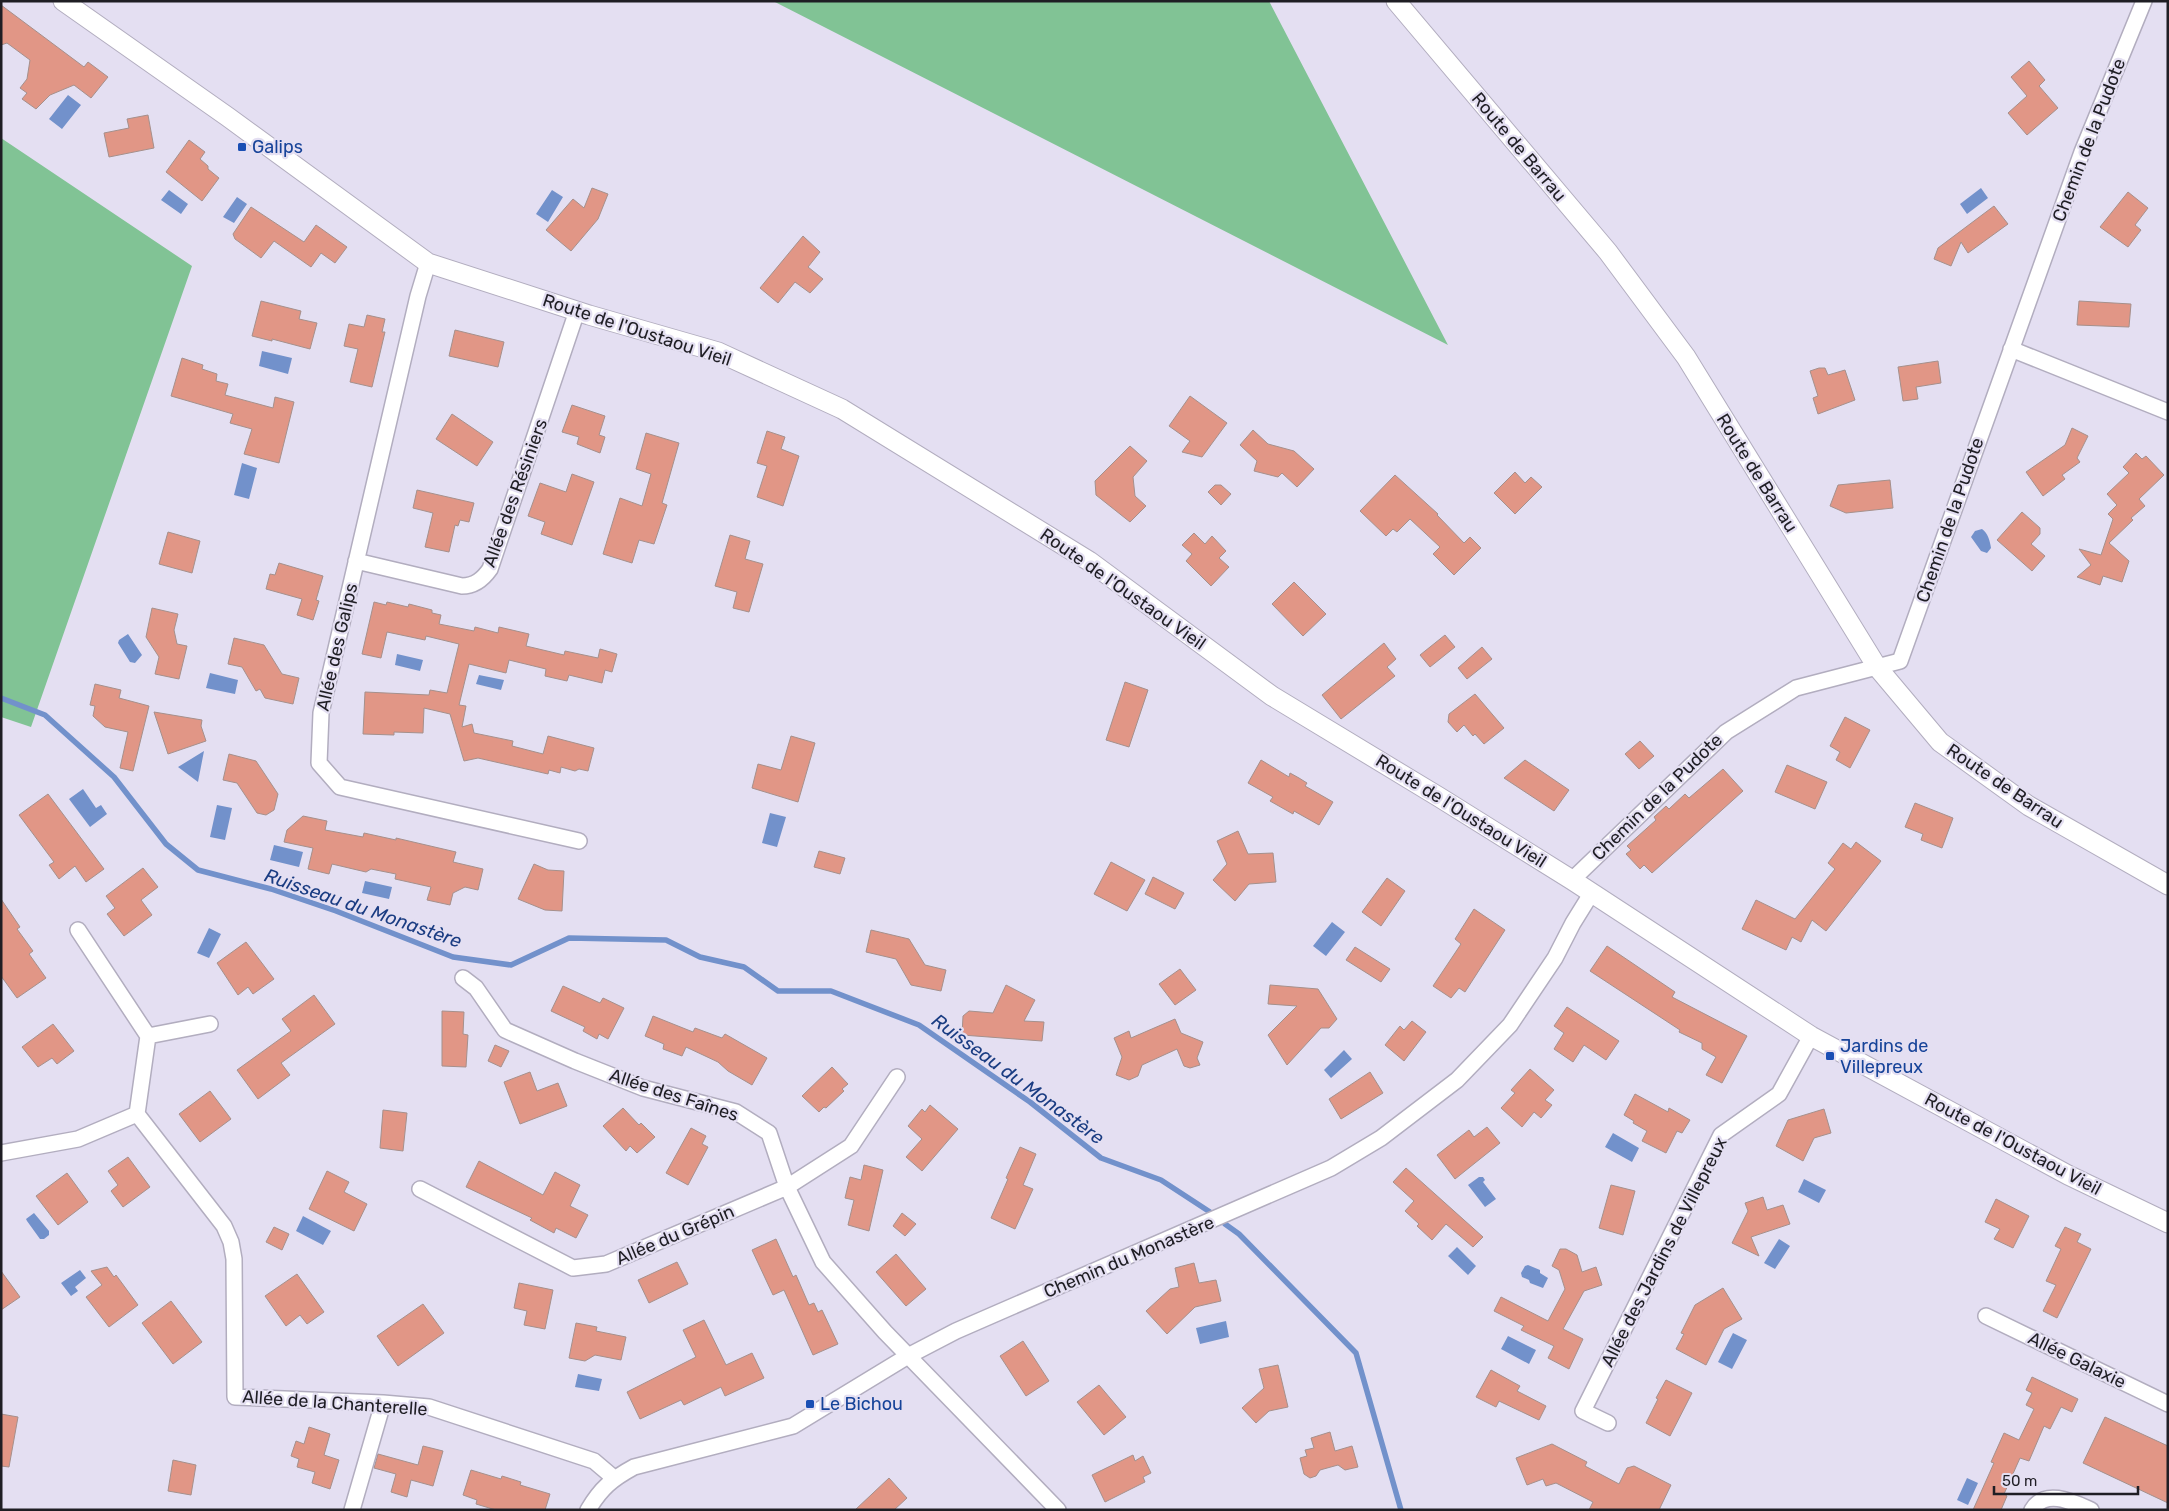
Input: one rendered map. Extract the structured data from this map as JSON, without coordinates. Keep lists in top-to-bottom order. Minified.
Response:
{"streets":{"street":["Chemin de la Pudote","Route de Barrau","Route de l'Oustaou Vieil","Allée des Résiniers","Allée des Galips","Allée des Faînes","Allée du Grépin","Allée des Jardins de Villepreux","Chemin du Monastère","Allée Galaxie","Allée de la Chanterelle"]},"crossings":[["Chemin de la Pudote","Route de Barrau"],["Chemin de la Pudote","Route de l'Oustaou Vieil"],["Route de l'Oustaou Vieil","Allée des Résiniers"],["Route de l'Oustaou Vieil","Allée des Galips"],["Route de l'Oustaou Vieil","Allée des Jardins de Villepreux"],["Route de l'Oustaou Vieil","Chemin du Monastère"],["Allée des Résiniers","Allée des Galips"],["Allée des Faînes","Allée du Grépin"],["Allée des Faînes","Chemin du Monastère"],["Chemin du Monastère","Allée de la Chanterelle"]],"water":["Ruisseau du Monastère"],"places":{"transit":["Galips","Jardins de Villepreux","Le Bichou"]},"scale_bar":"50 m"}
